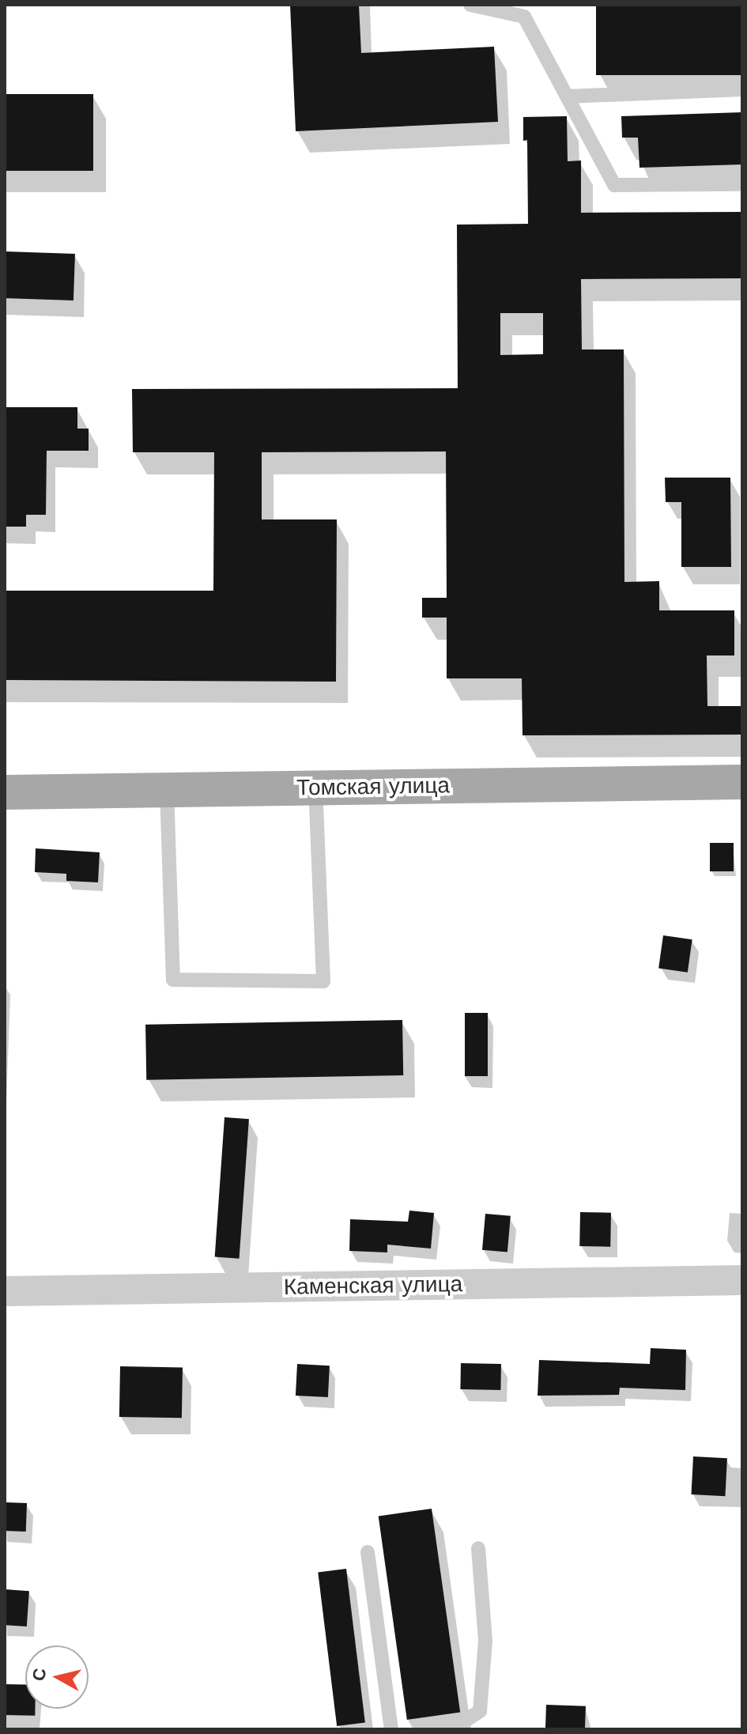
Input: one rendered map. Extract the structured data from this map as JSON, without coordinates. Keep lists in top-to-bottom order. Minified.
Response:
{"streets":{"main road":["Томская улица"],"street":["Каменская улица"]},"north":"left"}
